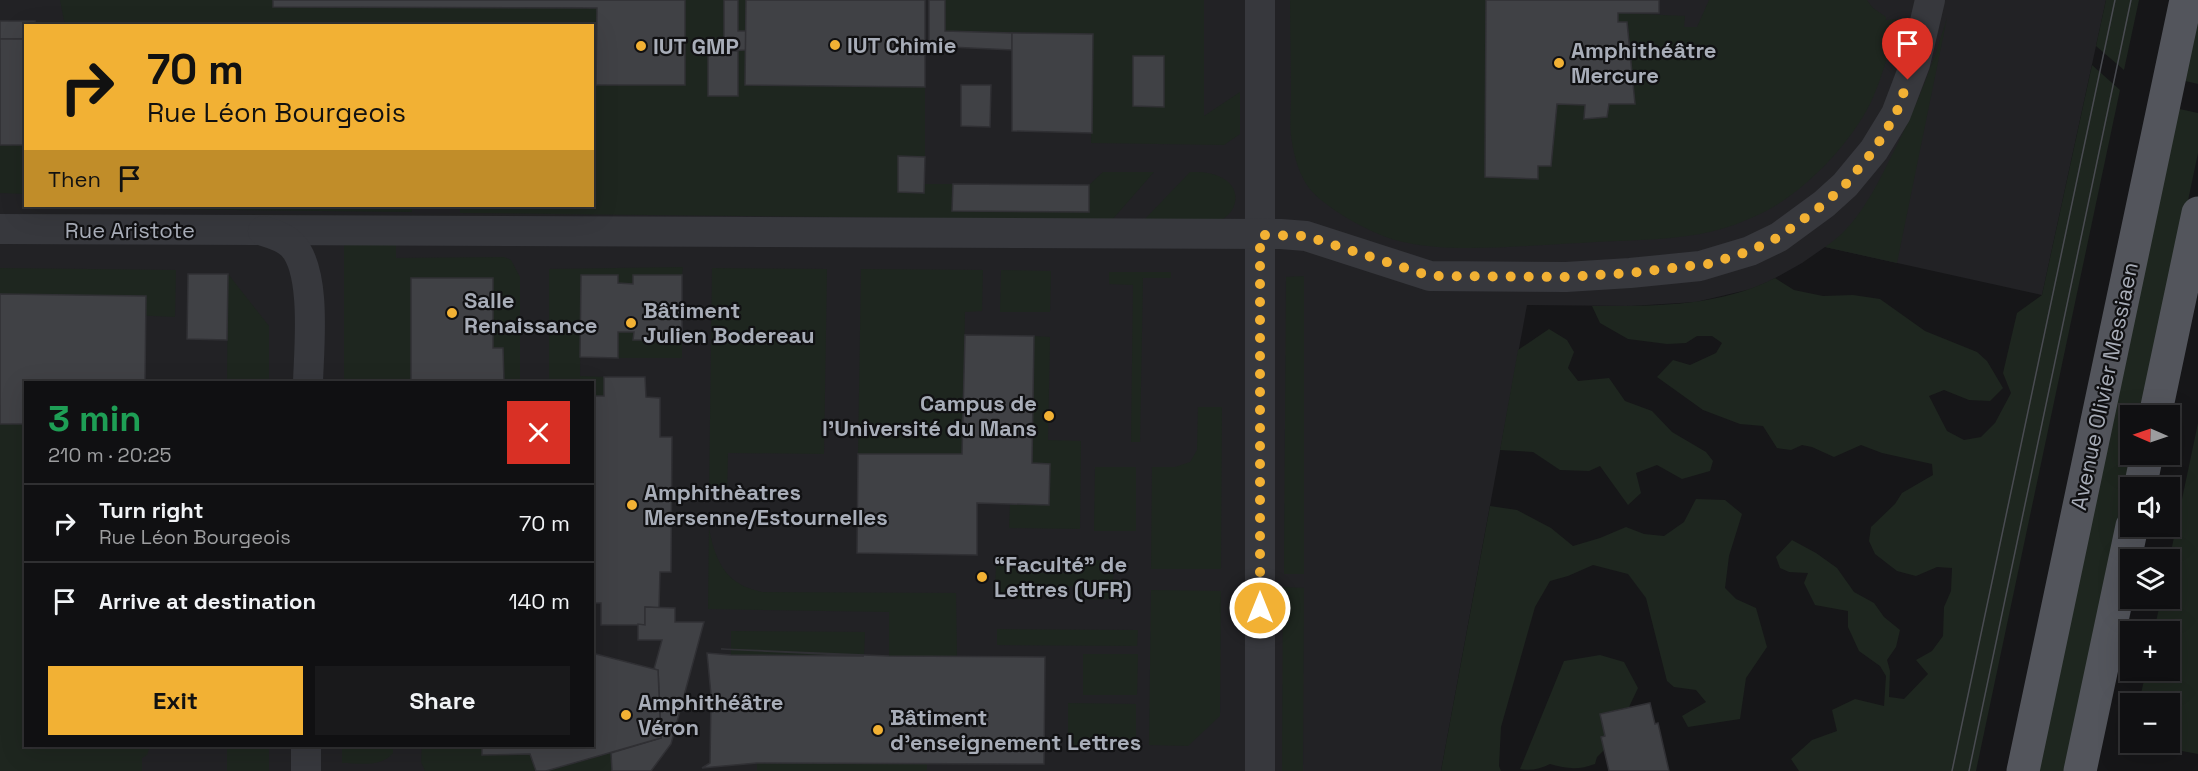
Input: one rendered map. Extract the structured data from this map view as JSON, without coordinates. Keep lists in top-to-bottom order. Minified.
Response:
{"streets":{"main road":["Avenue Olivier Messiaen"],"street":["Rue Aristote"]},"places":["IUT Chimie","IUT GMP","Amphithéâtre Mercure","Salle Renaissance","Bâtiment Julien Bodereau","Campus de l'Université du Mans","Amphithèatres Mersenne/Estournelles","“Faculté” de Lettres (UFR)","Amphithéâtre Véron","Bâtiment d'enseignement Lettres"],"north":"left","page":{"turn":["70 m","Rue Léon Bourgeois"],"then":"Then","heading":["3 min","210 m · 20:25"],"map_buttons":["+","−"],"list":[{"name":"Turn right","note":"Rue Léon Bourgeois","value":"70 m"},{"name":"Arrive at destination","value":"140 m"}],"buttons":["Exit","Share"]}}
